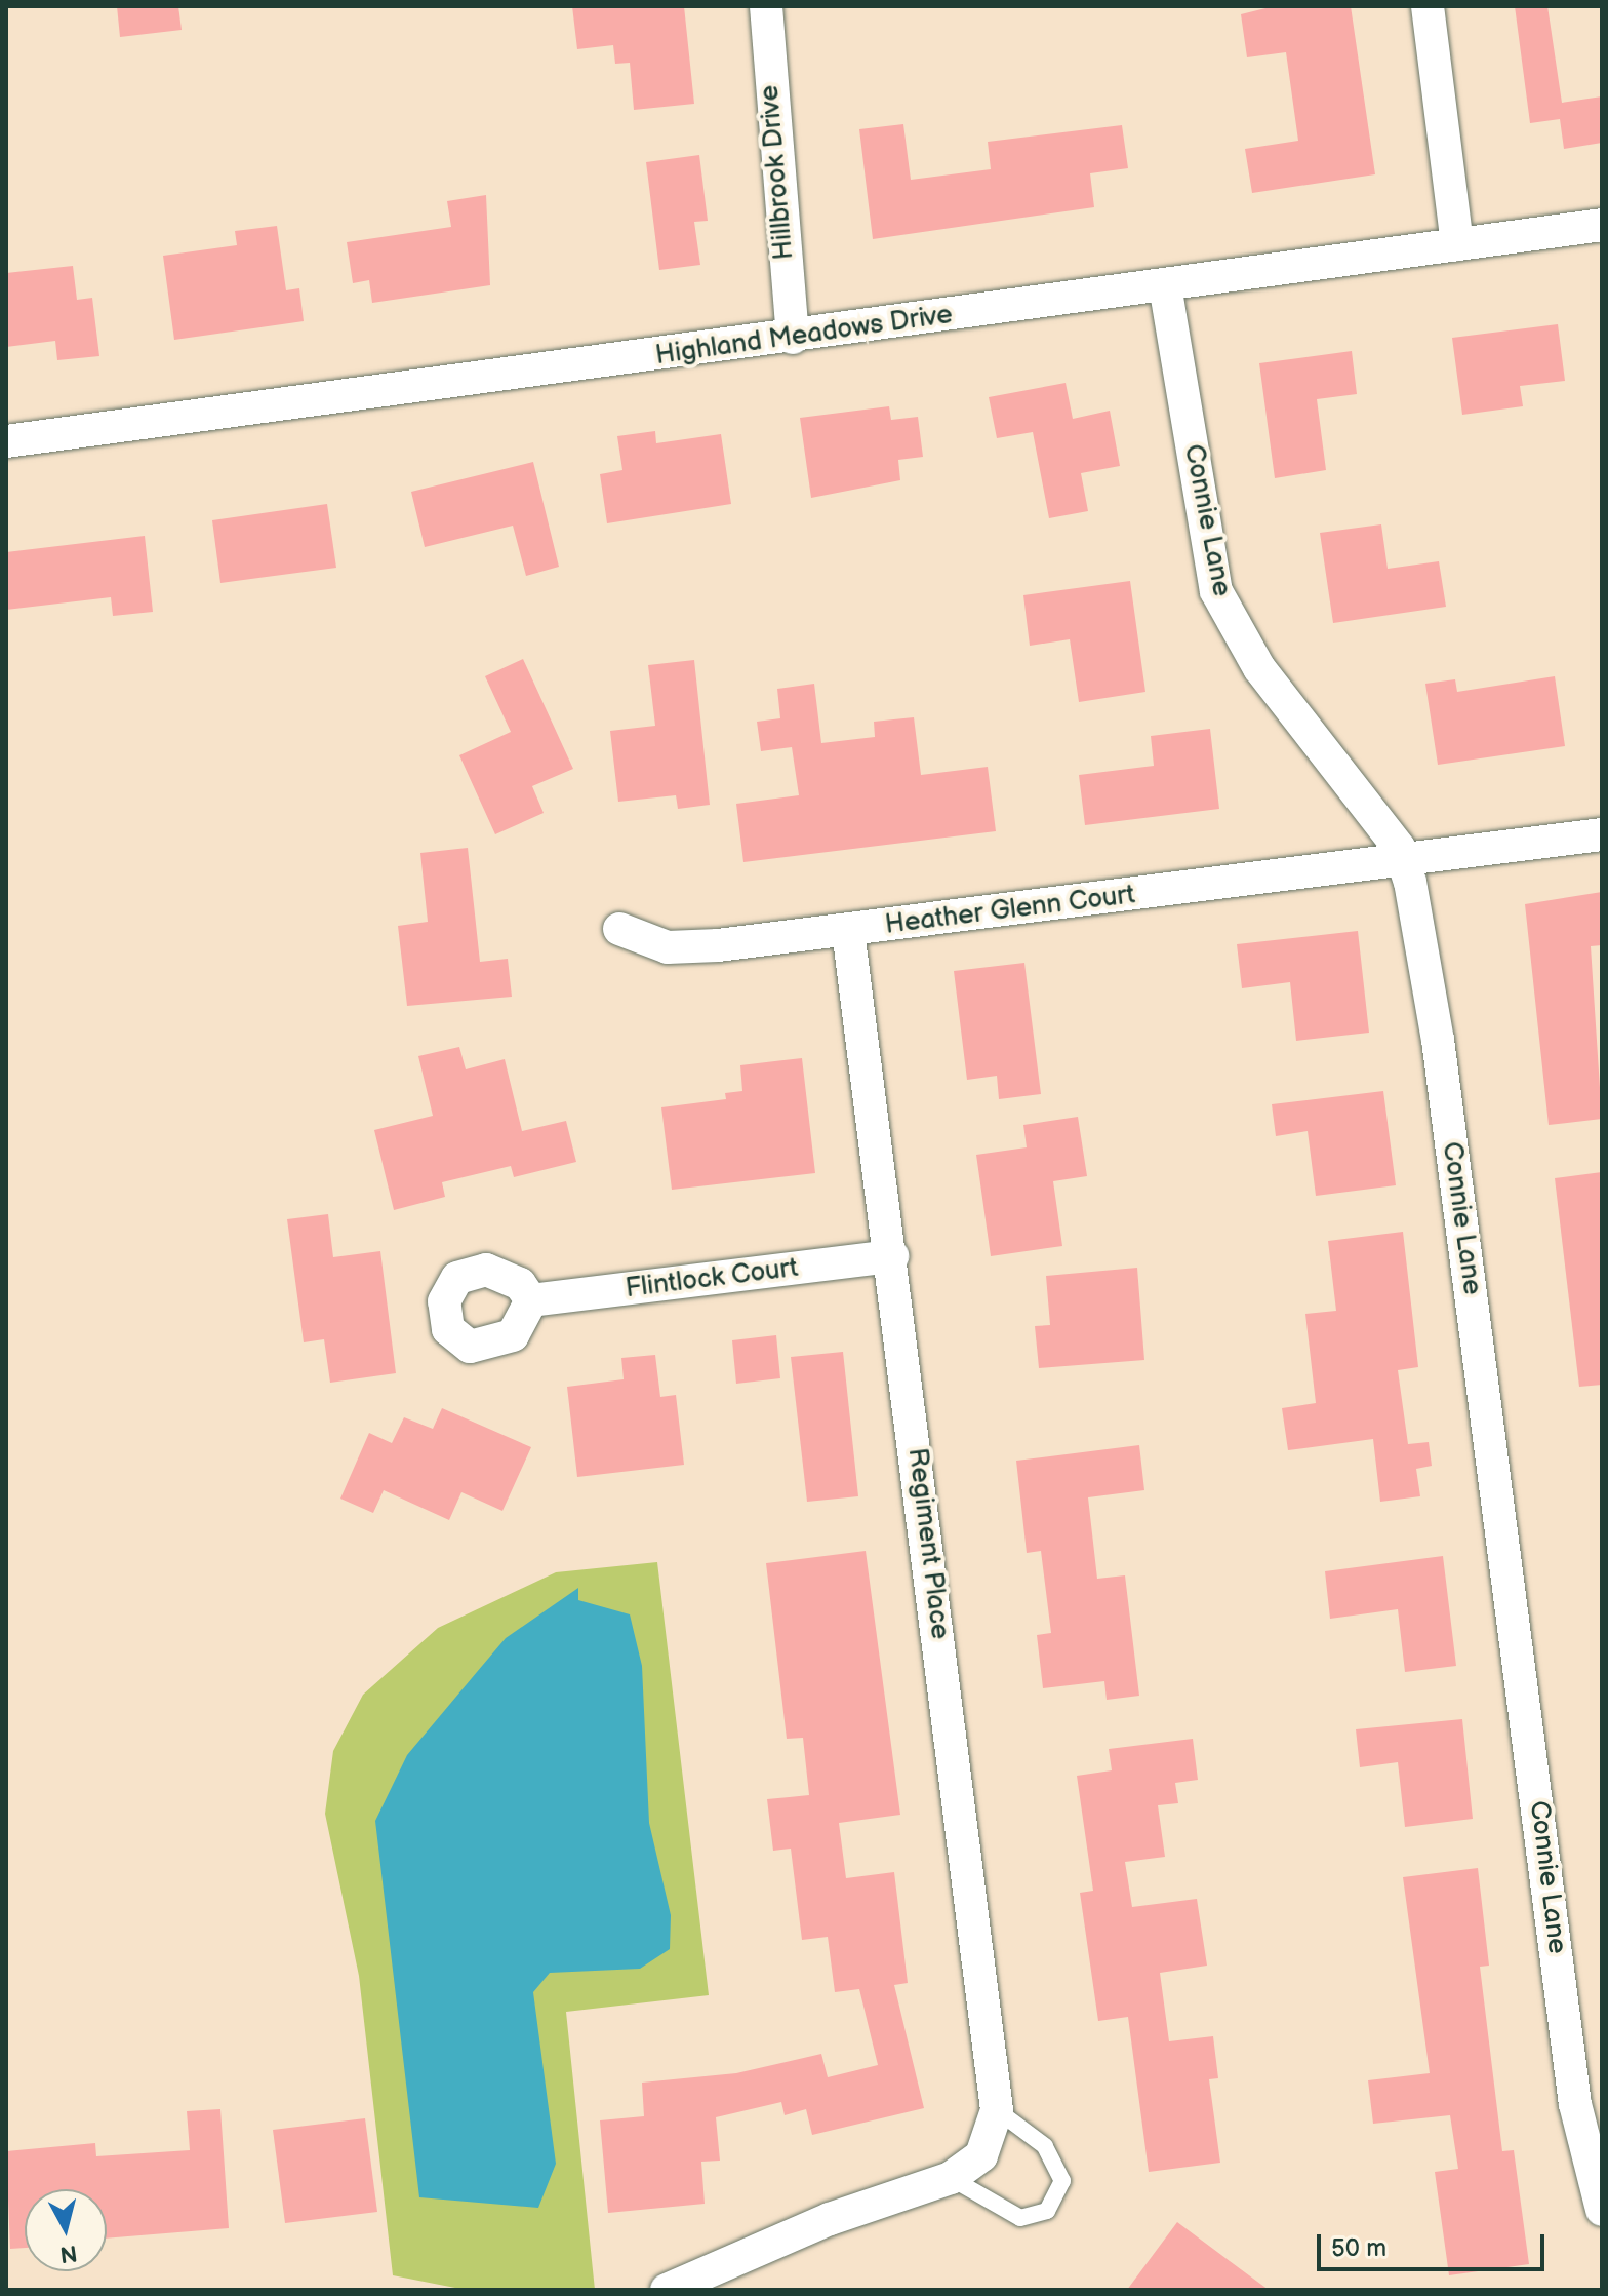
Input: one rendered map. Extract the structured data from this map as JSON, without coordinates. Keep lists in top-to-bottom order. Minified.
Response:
{"streets":{"street":["Hillbrook Drive","Highland Meadows Drive","Connie Lane","Heather Glenn Court","Flintlock Court","Regiment Place"]},"crossings":[["Hillbrook Drive","Highland Meadows Drive"],["Highland Meadows Drive","Connie Lane"],["Connie Lane","Heather Glenn Court"],["Heather Glenn Court","Regiment Place"],["Flintlock Court","Regiment Place"]],"scale_bar":"50 m","north":"bottom"}
